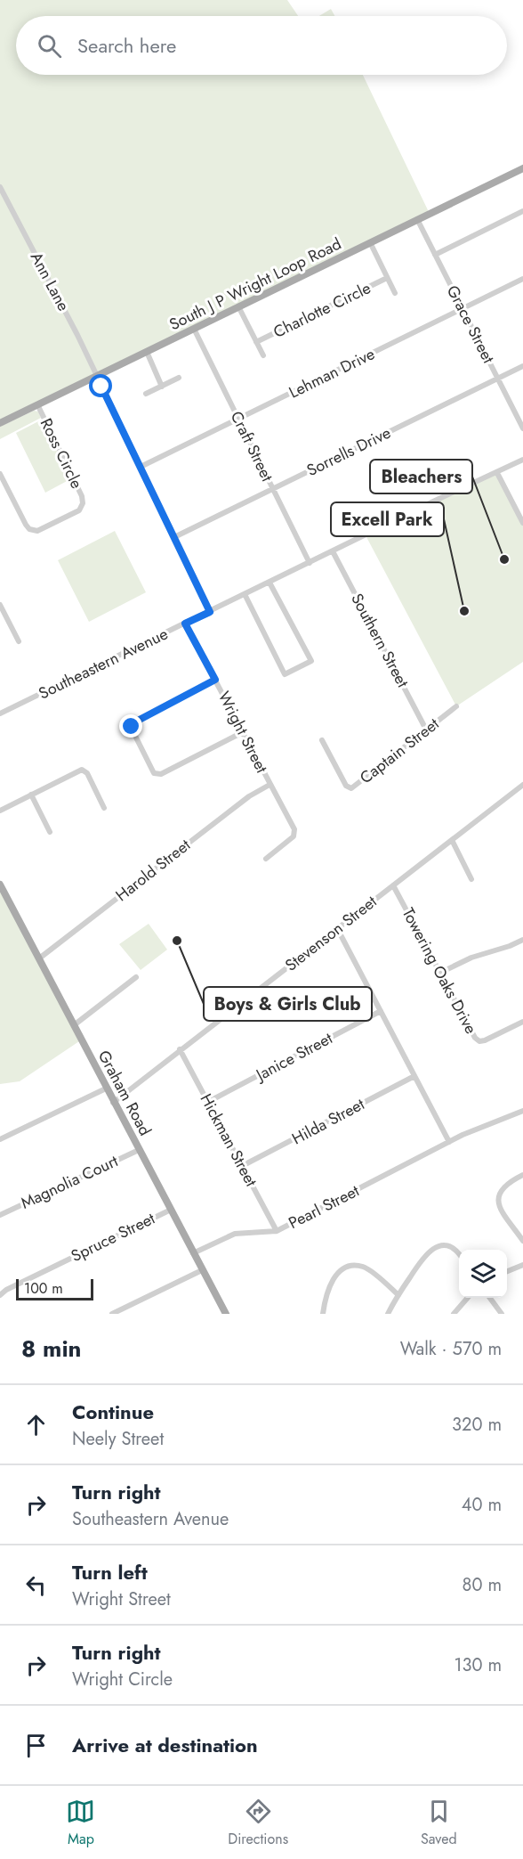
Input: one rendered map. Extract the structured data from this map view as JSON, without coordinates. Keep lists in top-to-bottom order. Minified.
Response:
{"streets":{"main road":["South J P Wright Loop Road","Graham Road"],"street":["Ann Lane","Charlotte Circle","Grace Street","Lehman Drive","Craft Street","Sorrells Drive","Ross Circle","Southern Street","Southeastern Avenue","Wright Street","Captain Street","Harold Street","Stevenson Street","Towering Oaks Drive","Janice Street","Hilda Street","Hickman Street","Magnolia Court","Pearl Street","Spruce Street"]},"crossings":[["Ann Lane","South J P Wright Loop Road"],["Ann Lane","Lehman Drive"],["Ann Lane","Sorrells Drive"],["Ann Lane","Southeastern Avenue"],["South J P Wright Loop Road","Charlotte Circle"],["South J P Wright Loop Road","Grace Street"],["South J P Wright Loop Road","Craft Street"],["South J P Wright Loop Road","Ross Circle"],["Grace Street","Lehman Drive"],["Grace Street","Sorrells Drive"],["Lehman Drive","Craft Street"],["Craft Street","Sorrells Drive"],["Craft Street","Southeastern Avenue"],["Southern Street","Southeastern Avenue"],["Southern Street","Captain Street"],["Southeastern Avenue","Wright Street"],["Wright Street","Harold Street"],["Harold Street","Graham Road"],["Stevenson Street","Towering Oaks Drive"],["Stevenson Street","Graham Road"],["Stevenson Street","Hickman Street"],["Janice Street","Hickman Street"],["Graham Road","Magnolia Court"],["Graham Road","Pearl Street"],["Graham Road","Spruce Street"],["Hilda Street","Hickman Street"],["Hickman Street","Pearl Street"]],"places":["Bleachers","Excell Park","Boys & Girls Club"],"scale_bar":"100 m","page":{"search":"Search here","scale":"100 m","heading":["8 min","Walk · 570 m"],"list":[["Continue","Neely Street","320 m"],["Turn right","Southeastern Avenue","40 m"],["Turn left","Wright Street","80 m"],["Turn right","Wright Circle","130 m"],"Arrive at destination"],"nav":["Map","Directions","Saved"]}}
